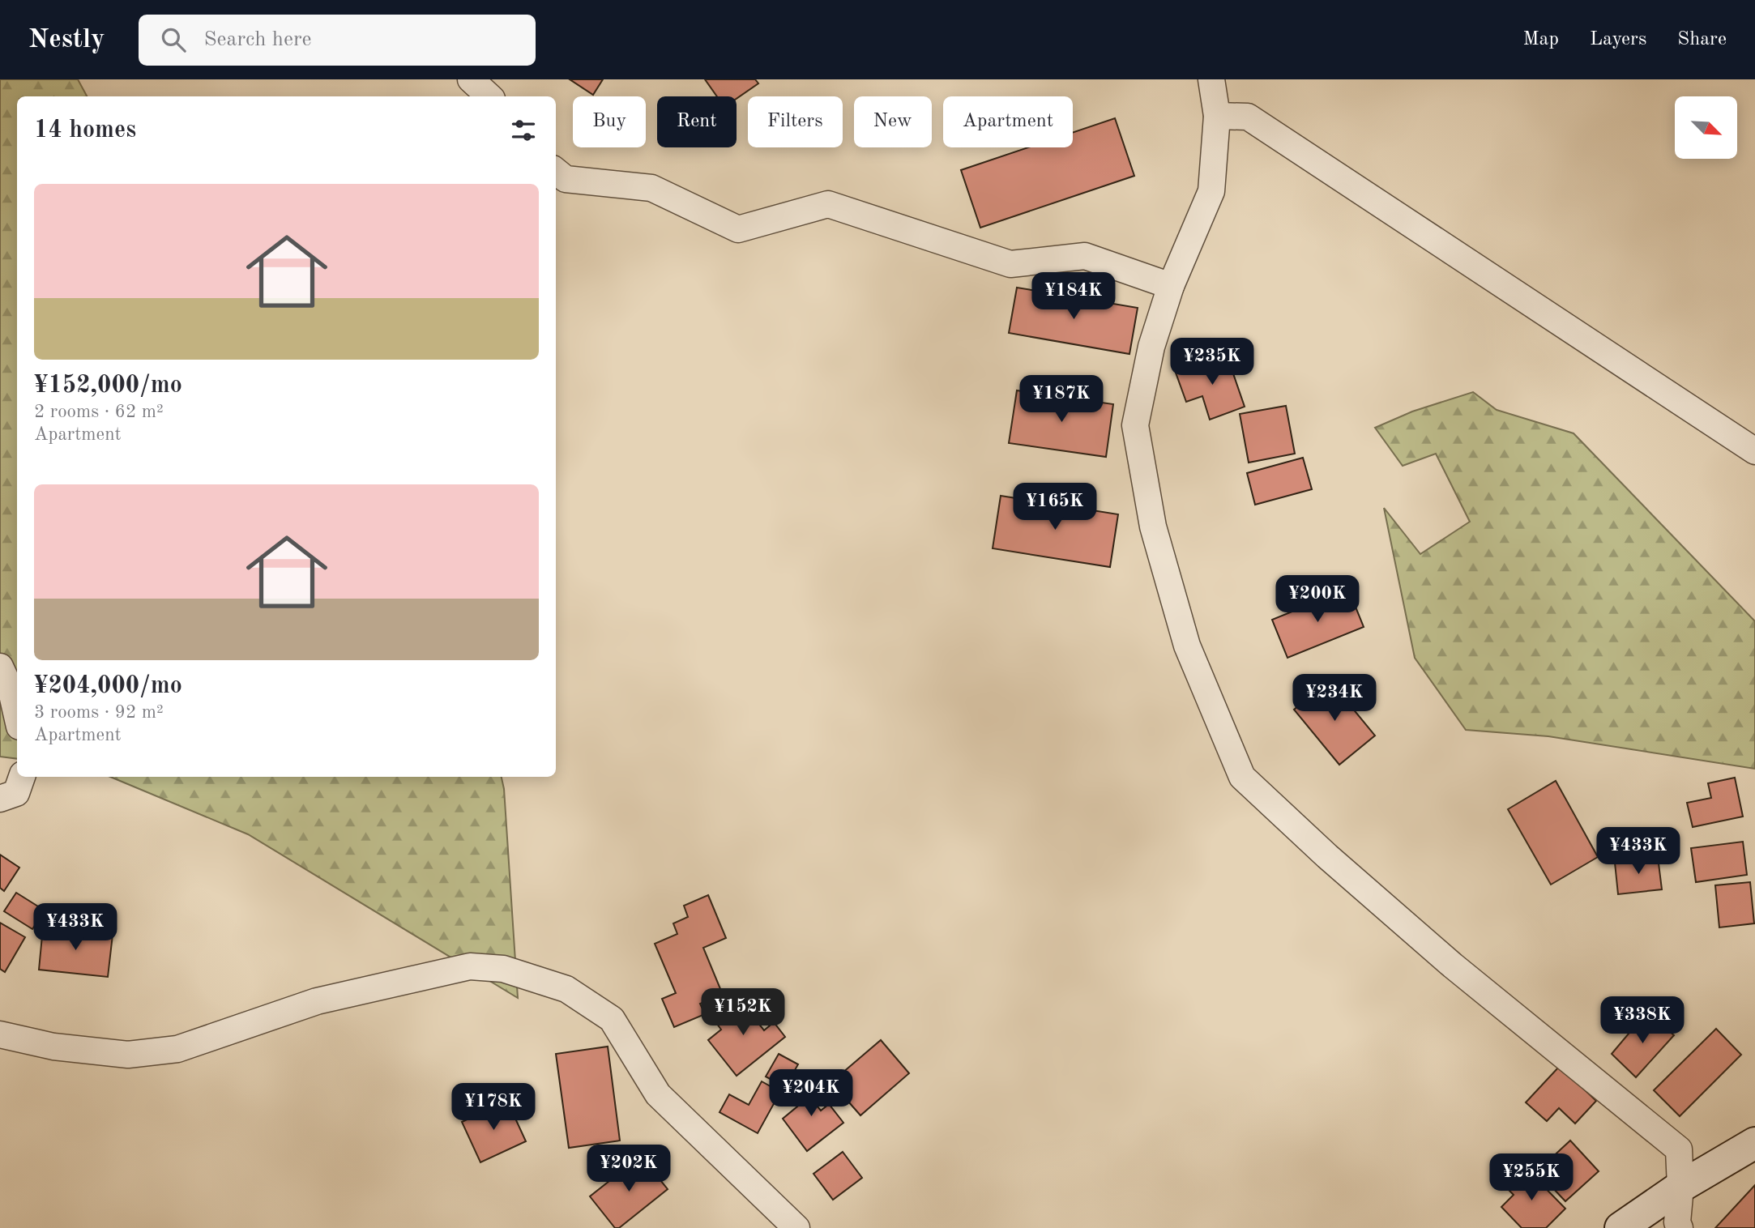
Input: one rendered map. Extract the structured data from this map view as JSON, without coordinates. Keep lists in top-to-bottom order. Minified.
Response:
{"north":"bottom right","page":{"header":"Nestly","search":"Search here","nav":["Map","Layers","Share"],"chip":["Buy","Rent","Filters","New","Apartment"],"heading":"14 homes","list":[{"name":"¥152,000/mo","note":"2 rooms · 62 m² · Apartment"},{"name":"¥204,000/mo","note":"3 rooms · 92 m² · Apartment"}],"price":["¥184K","¥235K","¥187K","¥165K","¥200K","¥234K","¥433K","¥433K","¥152K","¥338K","¥204K","¥178K","¥202K","¥255K"]}}
